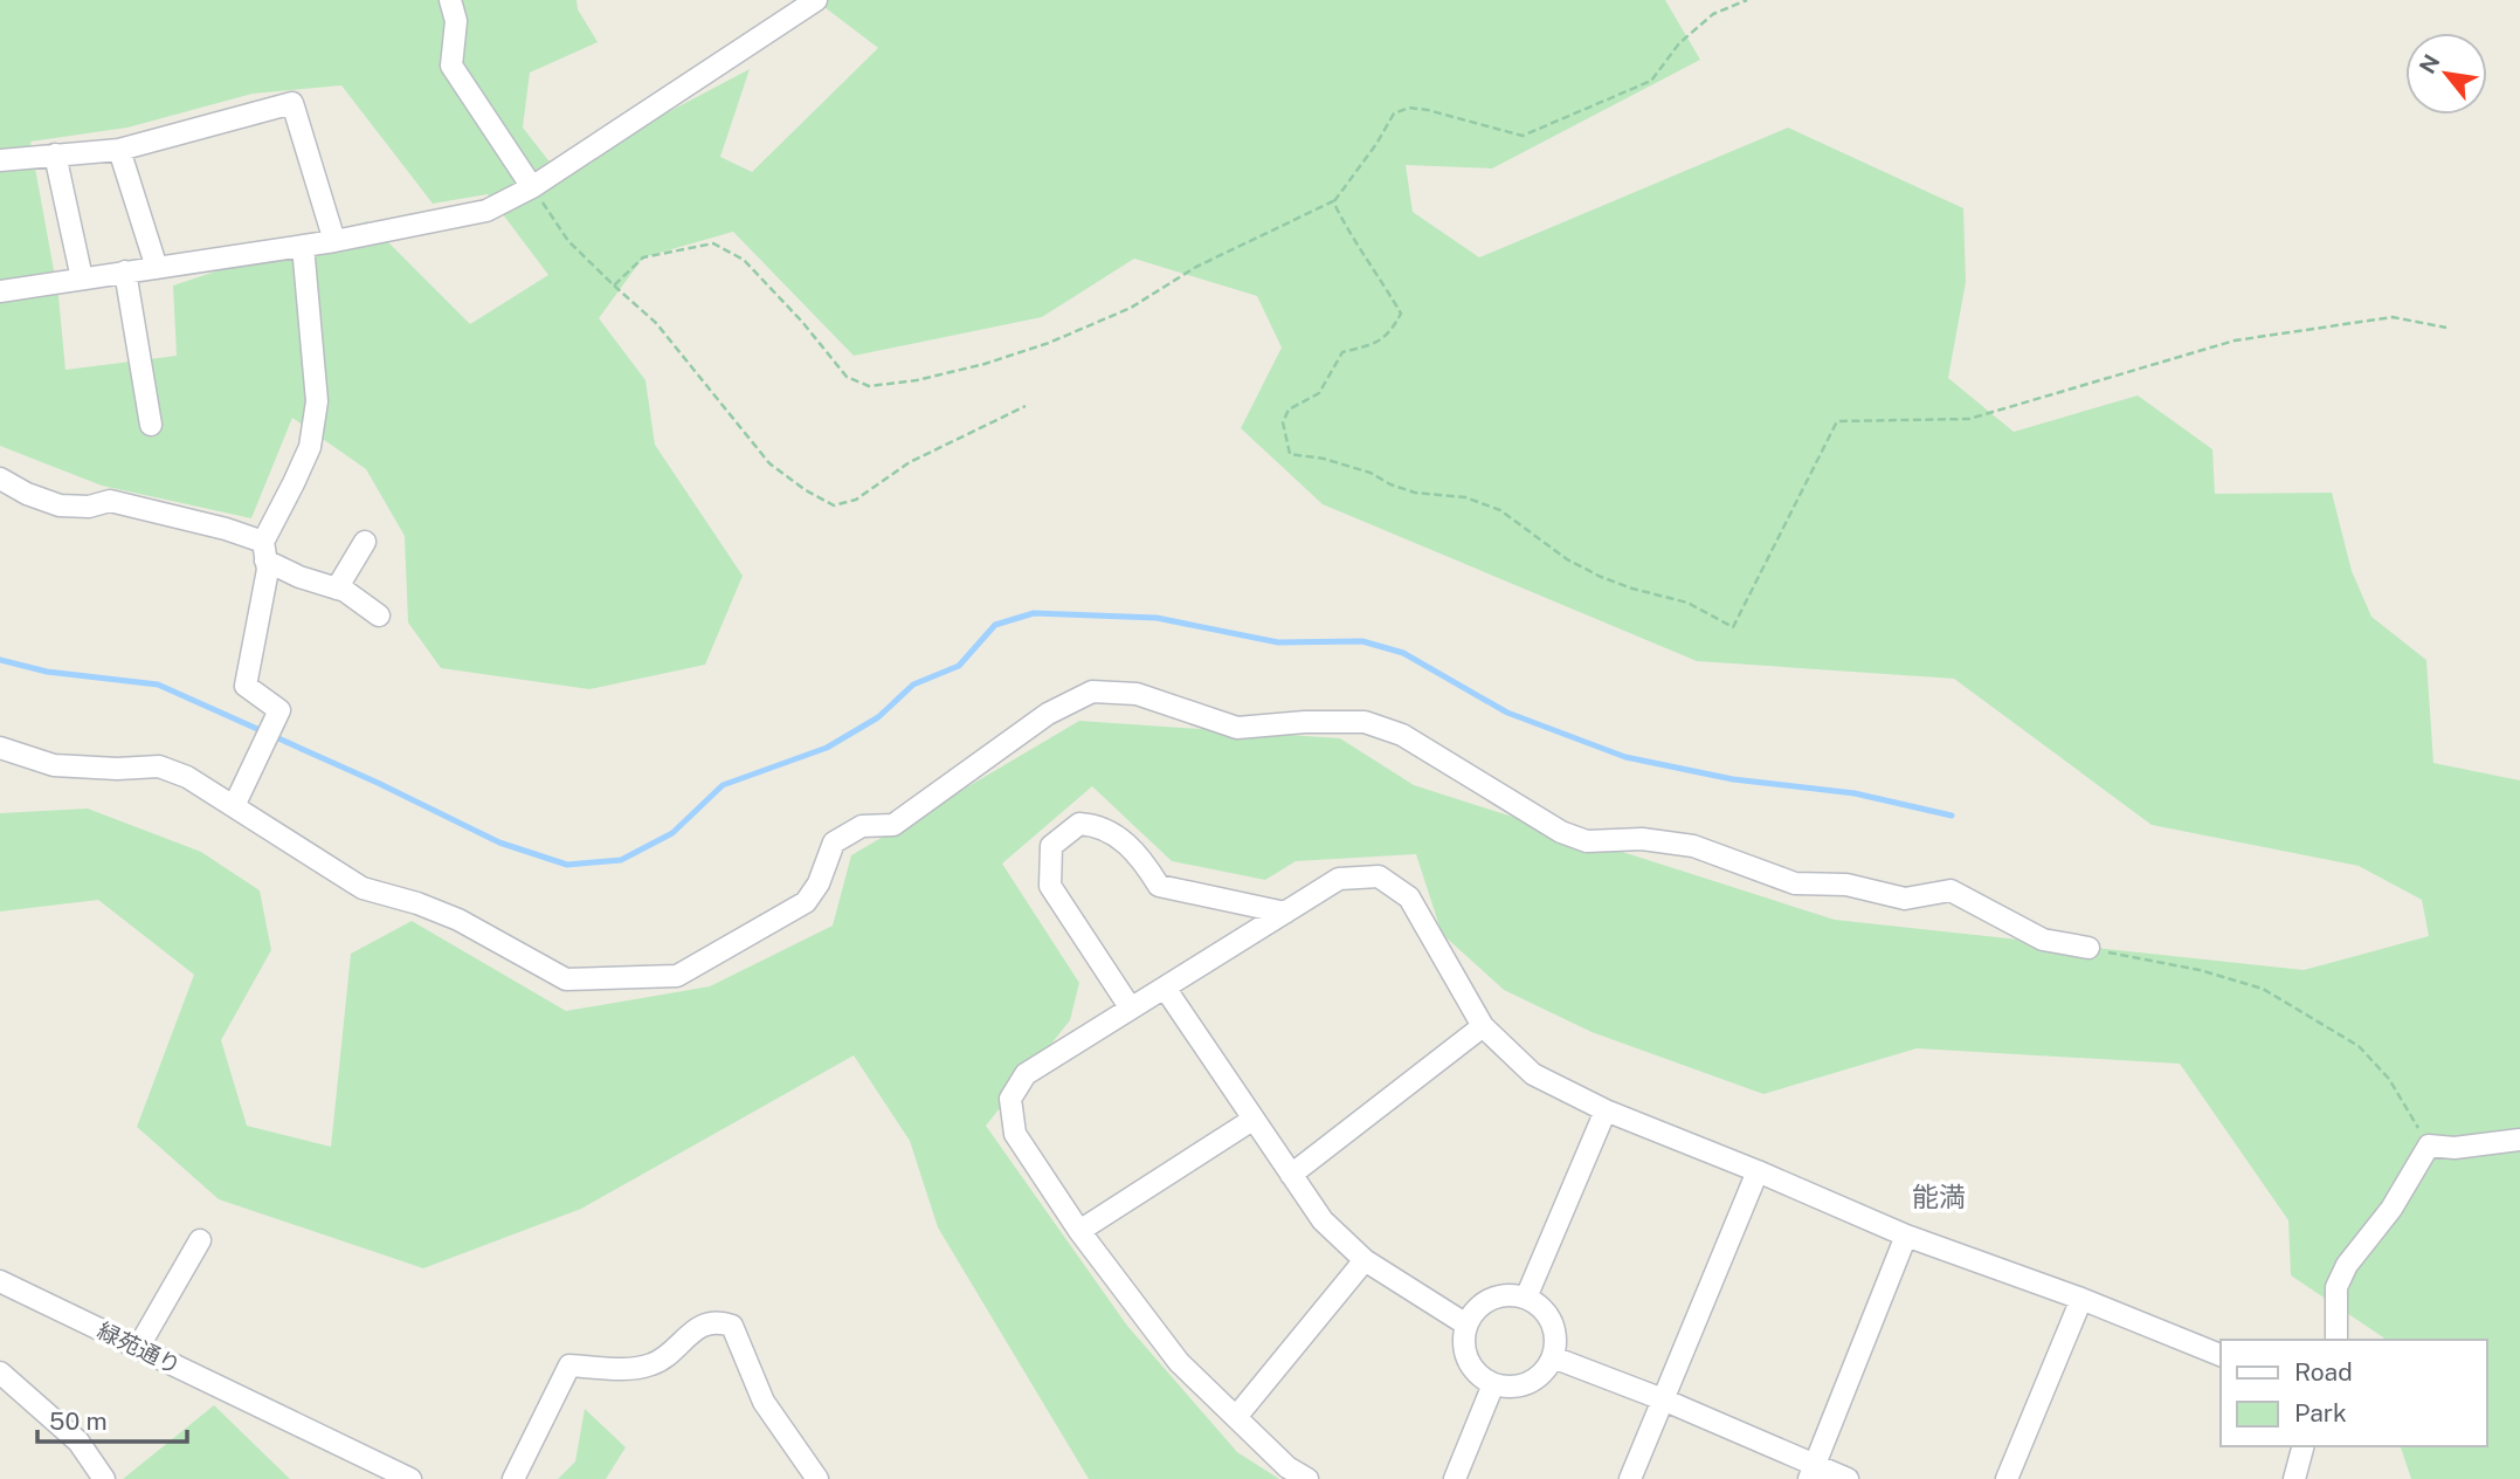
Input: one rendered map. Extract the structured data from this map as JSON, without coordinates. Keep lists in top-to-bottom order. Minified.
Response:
{"streets":{"street":["緑苑通り"]},"districts":["能満"],"legend":["Road","Park"],"scale_bar":"50 m","north":"top left"}
